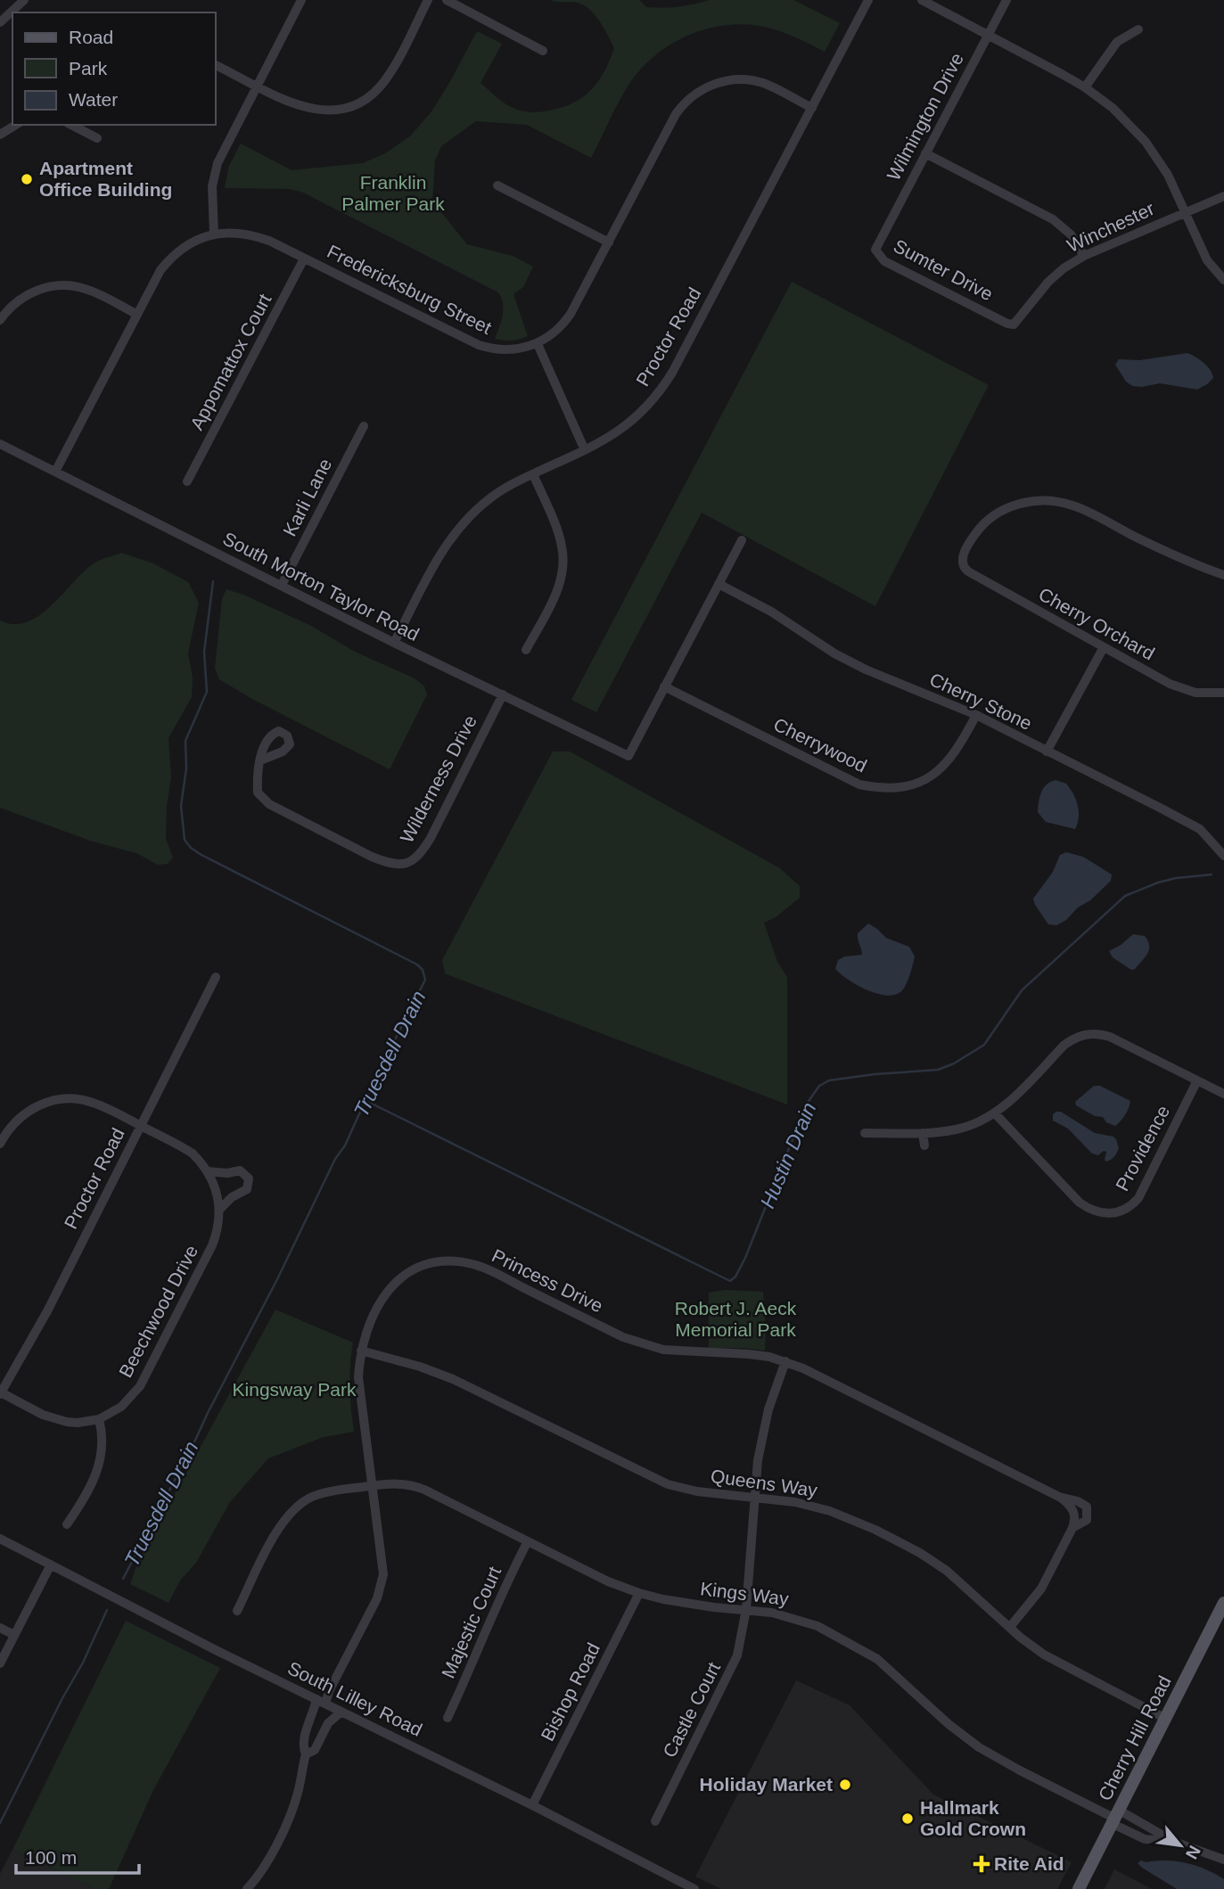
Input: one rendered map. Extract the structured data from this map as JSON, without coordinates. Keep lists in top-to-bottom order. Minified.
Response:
{"streets":{"main road":["Cherry Hill Road"],"street":["Wilmington Drive","Winchester","Sumter Drive","Fredericksburg Street","Proctor Road","Appomattox Court","Karli Lane","South Morton Taylor Road","Cherry Orchard","Cherry Stone","Cherrywood","Wilderness Drive","Providence","Princess Drive","Beechwood Drive","Queens Way","Kings Way","Majestic Court","Bishop Road","South Lilley Road","Castle Court"]},"crossings":[["Wilmington Drive","Sumter Drive"],["Winchester","Sumter Drive"],["Fredericksburg Street","Proctor Road"],["Fredericksburg Street","Appomattox Court"],["Fredericksburg Street","South Morton Taylor Road"],["Proctor Road","South Morton Taylor Road"],["Proctor Road","Beechwood Drive"],["Karli Lane","South Morton Taylor Road"],["South Morton Taylor Road","Cherrywood"],["South Morton Taylor Road","Wilderness Drive"],["Cherry Stone","Cherrywood"],["Princess Drive","Queens Way"],["Princess Drive","Kings Way"],["Princess Drive","South Lilley Road"],["Princess Drive","Castle Court"],["Queens Way","Castle Court"],["Queens Way","Cherry Hill Road"],["Kings Way","Majestic Court"],["Kings Way","Bishop Road"],["Kings Way","Castle Court"],["Kings Way","Cherry Hill Road"],["Bishop Road","South Lilley Road"]],"water":["Truesdell Drain","Hustin Drain"],"parks":["Franklin Palmer Park","Robert J. Aeck Memorial Park","Kingsway Park"],"places":{"other":["Apartment Office Building","Holiday Market","Hallmark Gold Crown"],"health":["Rite Aid"]},"legend":["Road","Park","Water"],"scale_bar":"100 m","north":"bottom right"}
